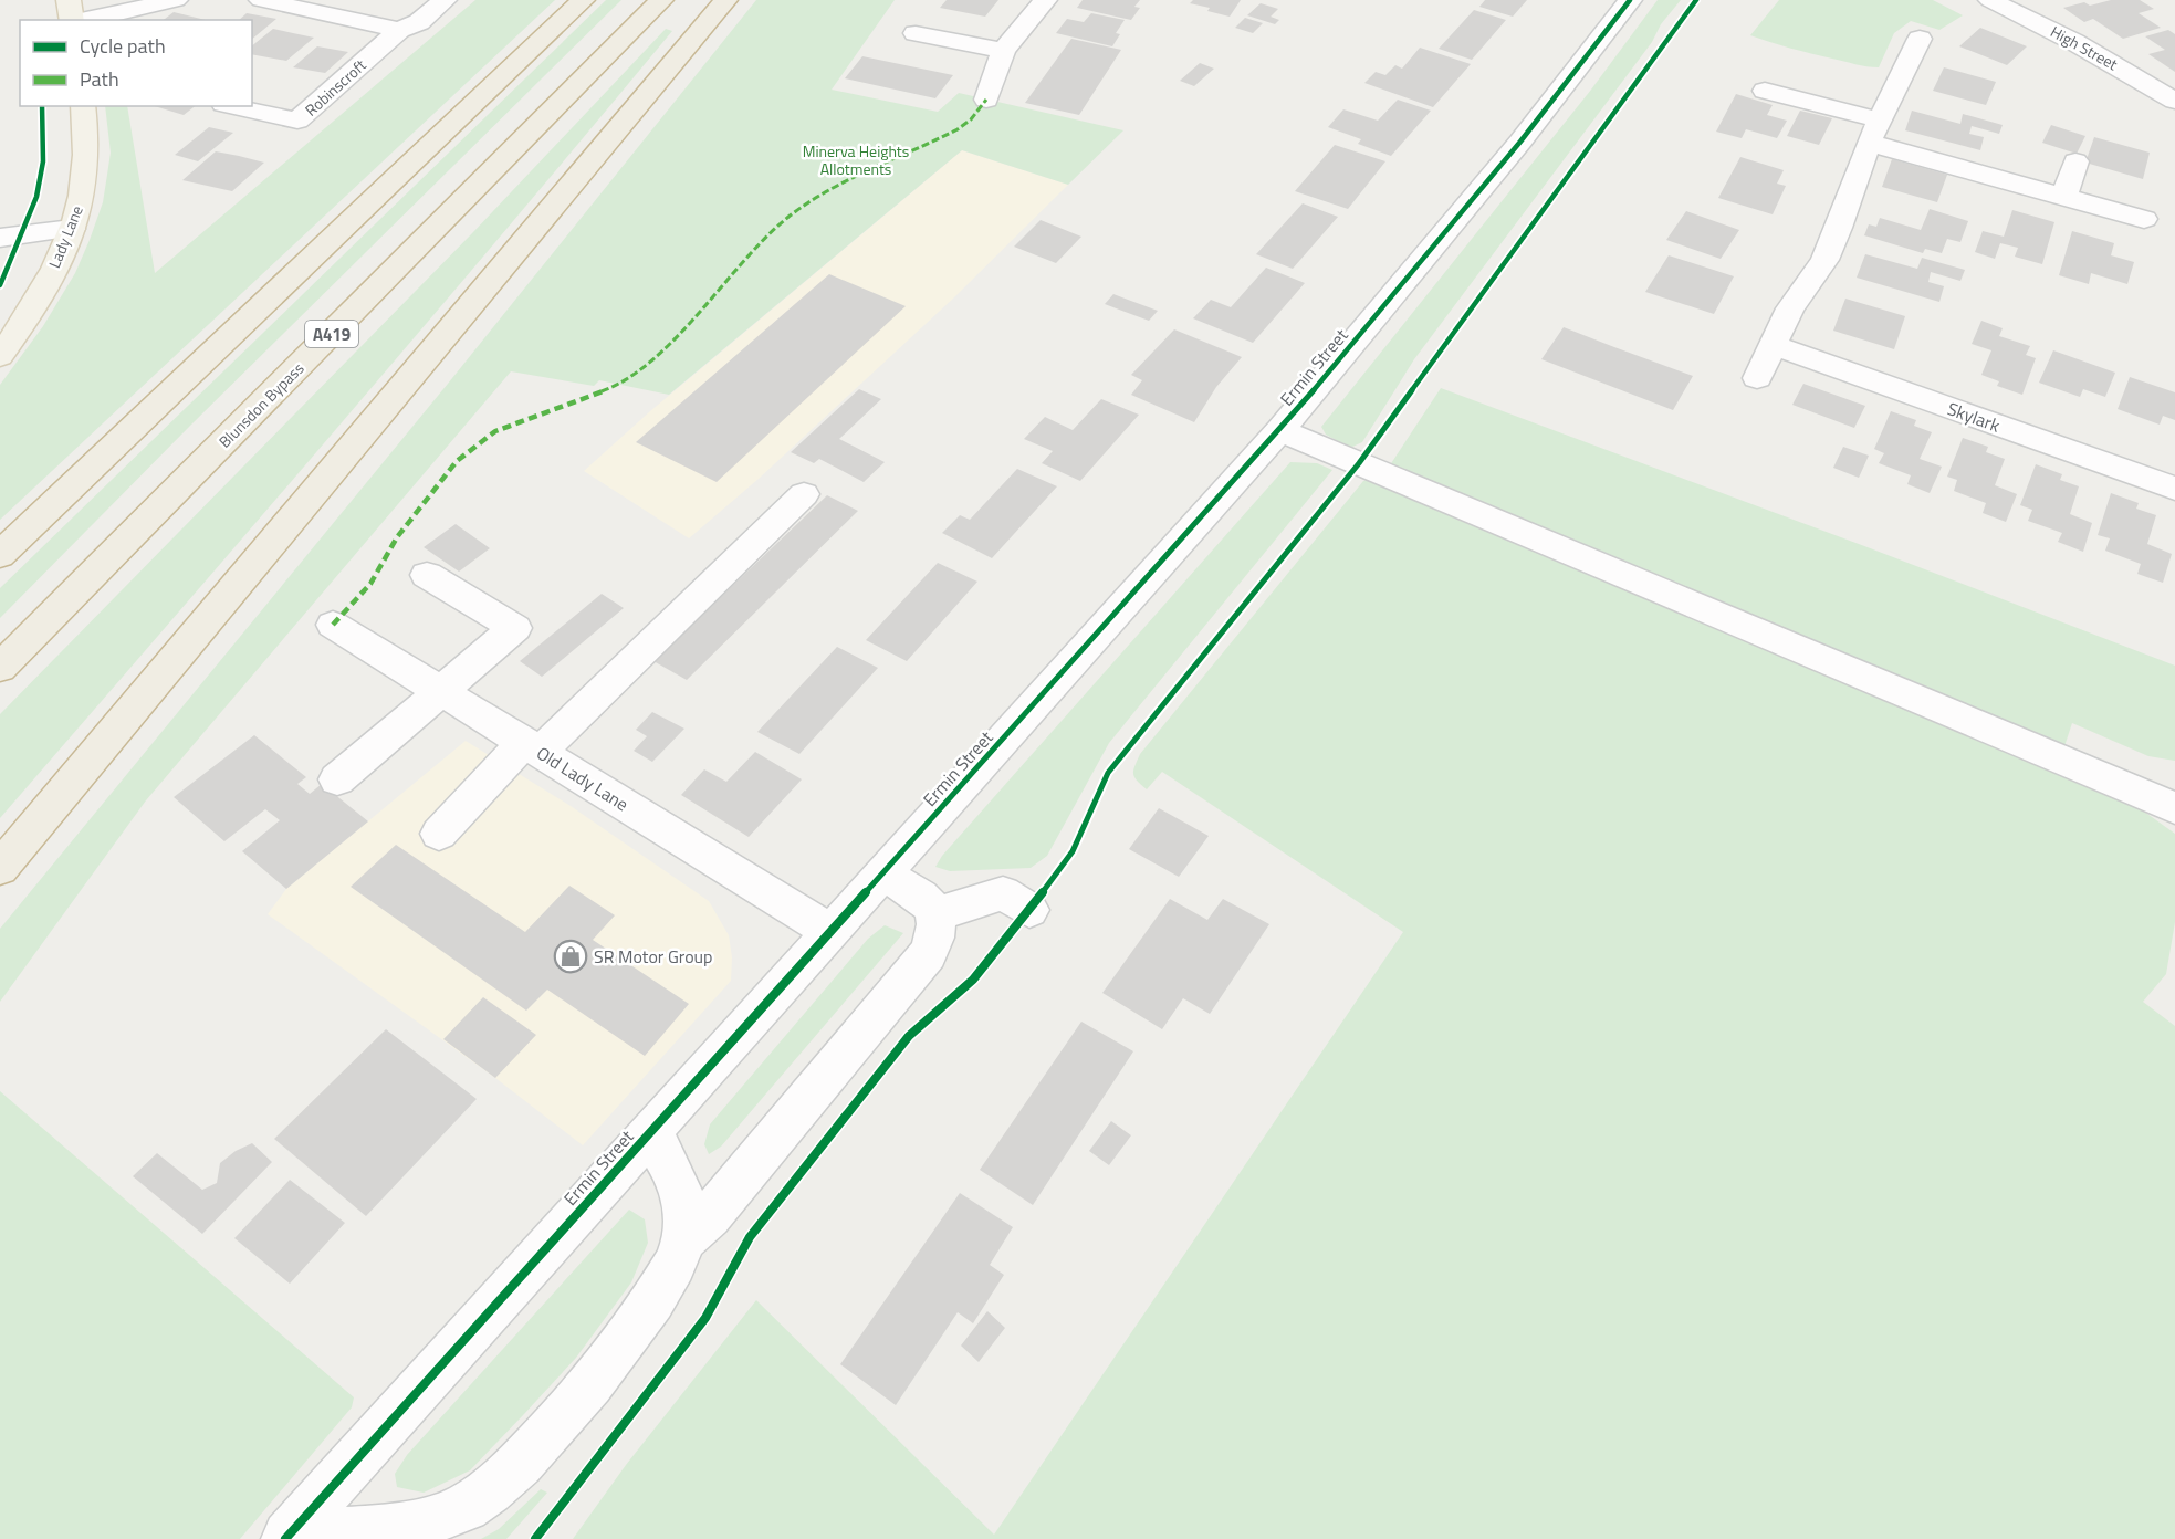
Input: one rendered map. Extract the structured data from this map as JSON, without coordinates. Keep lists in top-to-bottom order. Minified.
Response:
{"streets":{"highway":["A419","Blunsdon Bypass"],"main road":["Lady Lane"],"street":["High Street","Robinscroft","Ermin Street","Skylark","Old Lady Lane"]},"crossings":[["Ermin Street","Old Lady Lane"]],"parks":["Minerva Heights Allotments"],"places":{"shop":["SR Motor Group"]},"legend":["Cycle path","Path"]}
